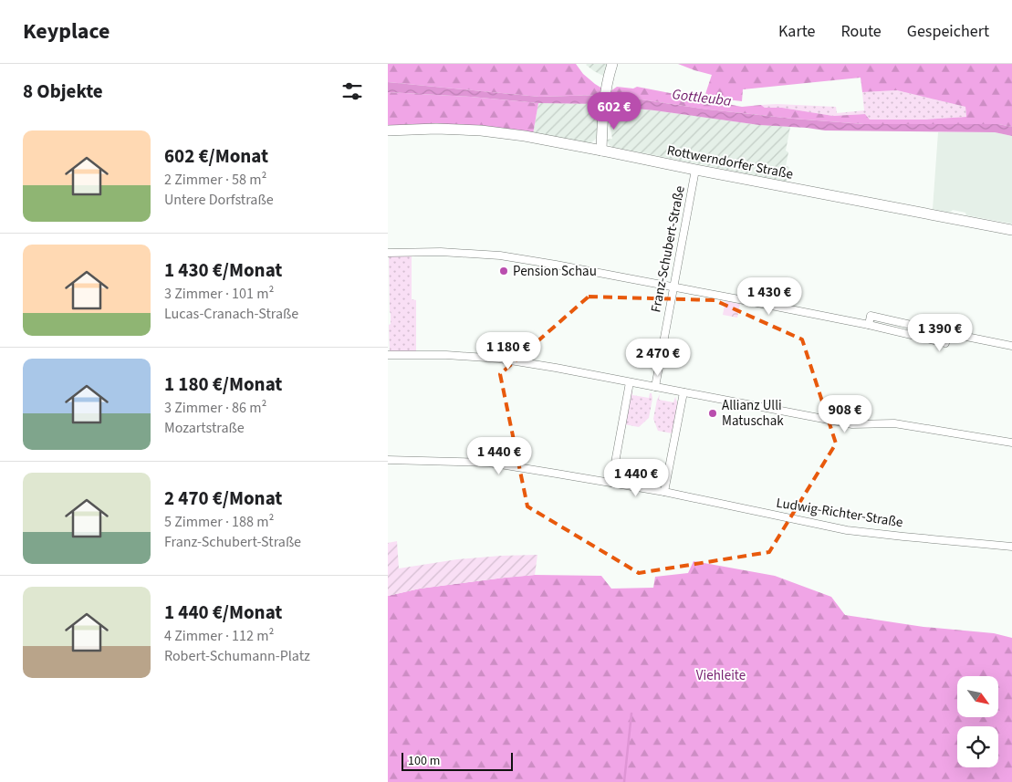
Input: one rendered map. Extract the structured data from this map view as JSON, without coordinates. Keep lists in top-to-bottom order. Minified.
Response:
{"streets":{"main road":["Rottwerndorfer Straße"],"street":["Franz-Schubert-Straße","Ludwig-Richter-Straße"]},"crossings":[["Rottwerndorfer Straße","Franz-Schubert-Straße"]],"water":["Gottleuba"],"parks":["Viehleite"],"places":["Pension Schau","Allianz Ulli Matuschak"],"scale_bar":"100 m","north":"bottom right","page":{"header":"Keyplace","nav":["Karte","Route","Gespeichert"],"heading":"8 Objekte","price":["602 €","1 430 €","1 390 €","1 180 €","2 470 €","908 €","1 440 €","1 440 €"],"list":[{"name":"602 €/Monat","note":"2 Zimmer · 58 m² · Untere Dorfstraße"},{"name":"1 430 €/Monat","note":"3 Zimmer · 101 m² · Lucas-Cranach-Straße"},{"name":"1 180 €/Monat","note":"3 Zimmer · 86 m² · Mozartstraße"},{"name":"2 470 €/Monat","note":"5 Zimmer · 188 m² · Franz-Schubert-Straße"},{"name":"1 440 €/Monat","note":"4 Zimmer · 112 m² · Robert-Schumann-Platz"}],"scale":"100 m"}}
